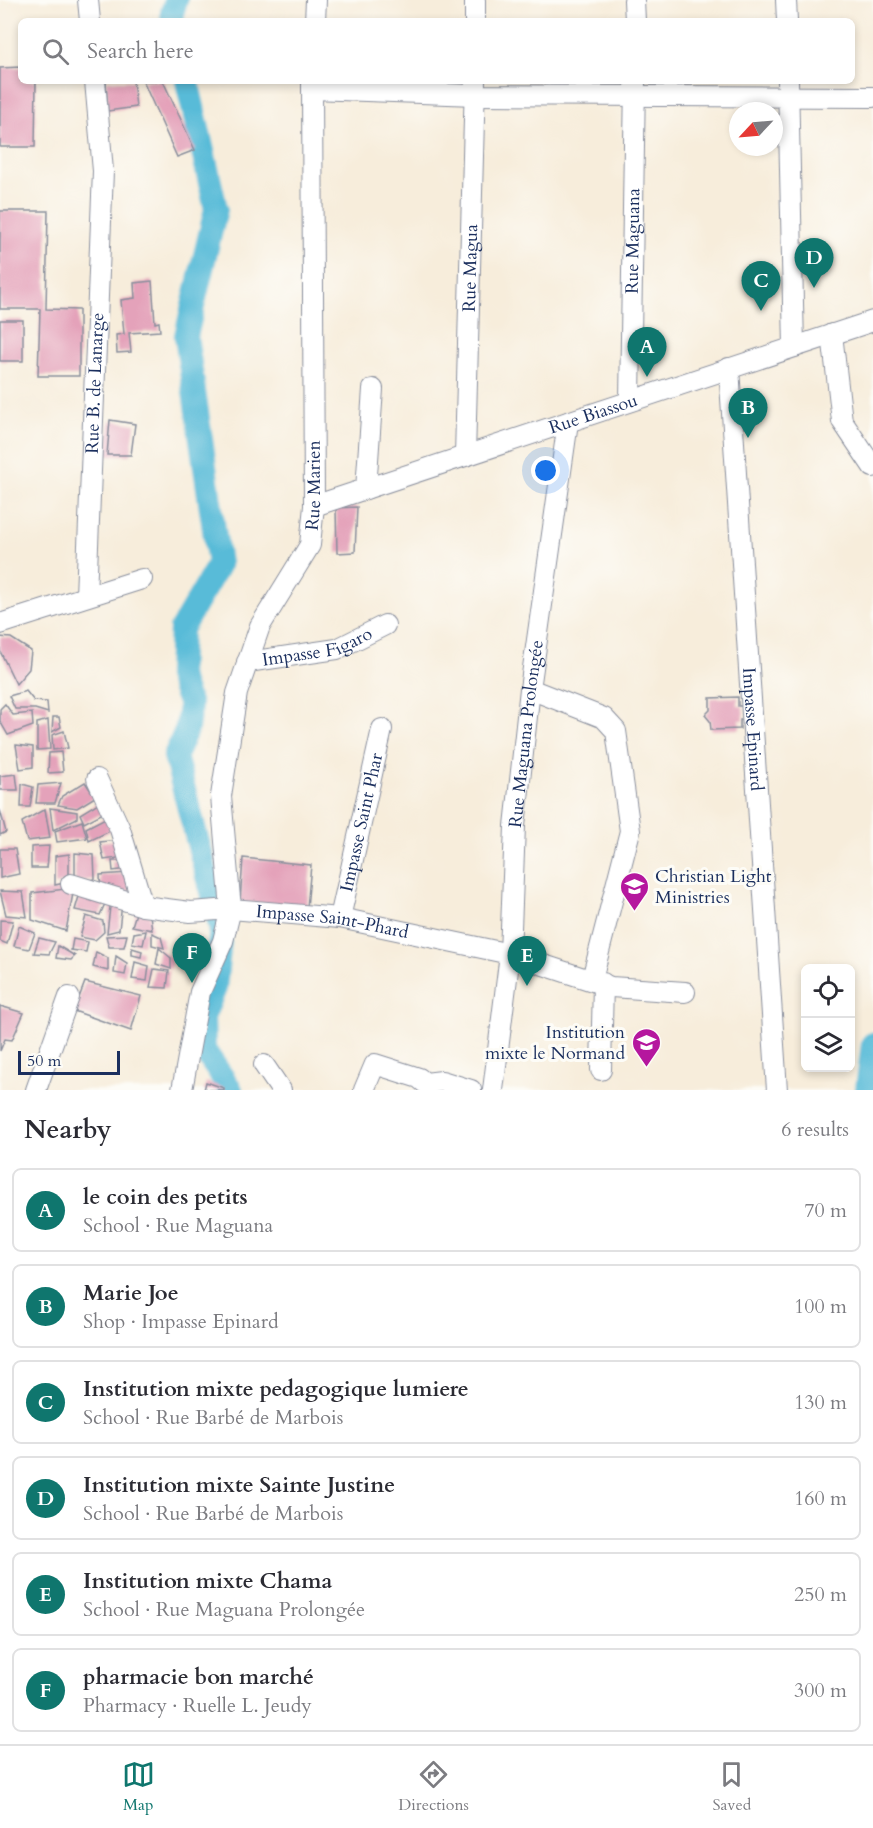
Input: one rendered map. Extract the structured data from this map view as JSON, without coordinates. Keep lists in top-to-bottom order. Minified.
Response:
{"streets":{"street":["Rue Maguana","Rue Magua","Rue B. de Lanarge","Rue Biassou","Rue Marien","Impasse Figaro","Impasse Epinard","Rue Maguana Prolongée","Impasse Saint Phar","Impasse Saint-Phard"]},"crossings":[["Rue Maguana","Rue Biassou"],["Rue Magua","Rue Biassou"],["Rue Biassou","Rue Marien"],["Rue Biassou","Impasse Epinard"],["Rue Biassou","Rue Maguana Prolongée"],["Rue Marien","Impasse Figaro"],["Rue Marien","Impasse Saint-Phard"],["Rue Maguana Prolongée","Impasse Saint-Phard"],["Impasse Saint Phar","Impasse Saint-Phard"]],"places":{"school or university":["Christian Light Ministries","Institution mixte le Normand"]},"scale_bar":"50 m","north":"bottom left","page":{"search":"Search here","pins":["D","C","A","B","F","E"],"scale":"50 m","heading":["Nearby","6 results"],"list":[{"mark":"A","name":"le coin des petits","note":"School · Rue Maguana","value":"70 m"},{"mark":"B","name":"Marie Joe","note":"Shop · Impasse Epinard","value":"100 m"},{"mark":"C","name":"Institution mixte pedagogique lumiere","note":"School · Rue Barbé de Marbois","value":"130 m"},{"mark":"D","name":"Institution mixte Sainte Justine","note":"School · Rue Barbé de Marbois","value":"160 m"},{"mark":"E","name":"Institution mixte Chama","note":"School · Rue Maguana Prolongée","value":"250 m"},{"mark":"F","name":"pharmacie bon marché","note":"Pharmacy · Ruelle L. Jeudy","value":"300 m"}],"nav":["Map","Directions","Saved"]}}
